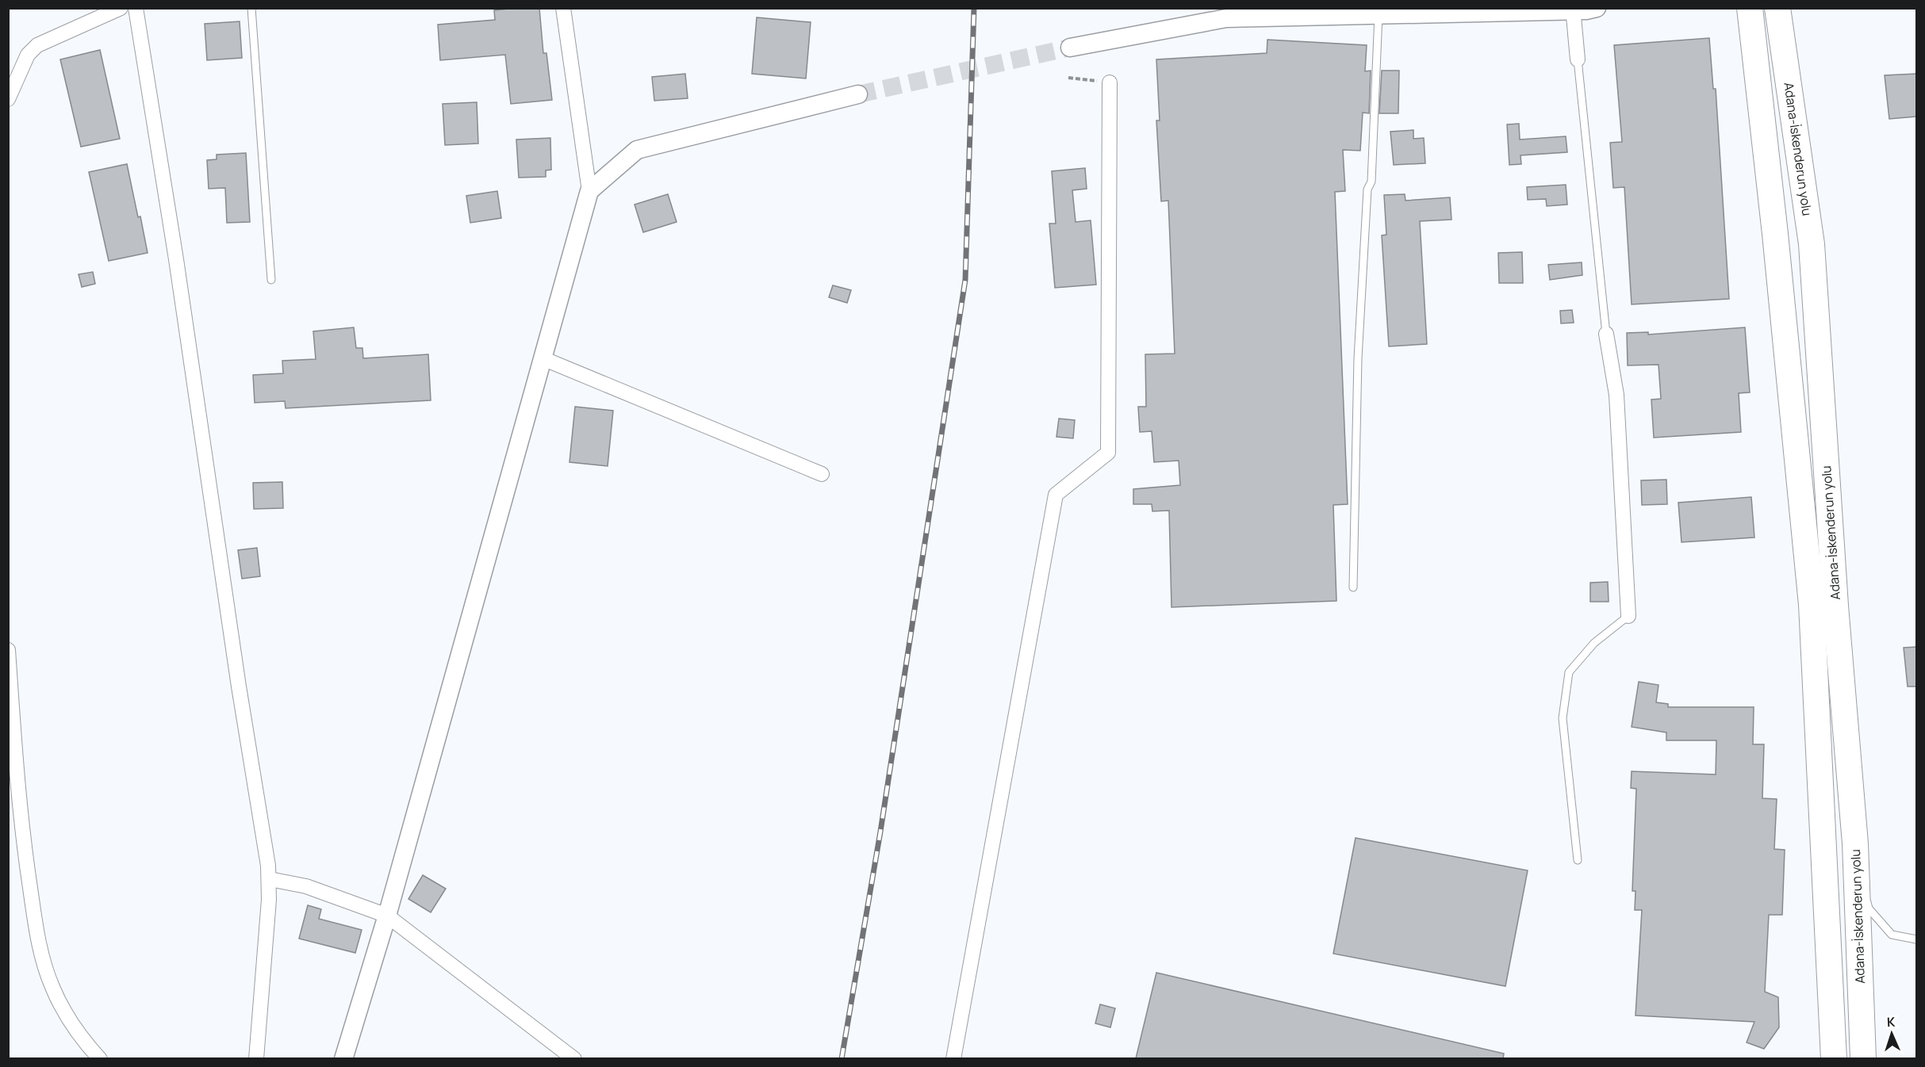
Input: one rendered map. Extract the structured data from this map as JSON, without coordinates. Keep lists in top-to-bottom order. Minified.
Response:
{"streets":{"highway":["Adana-İskenderun yolu"]},"north":"top"}
